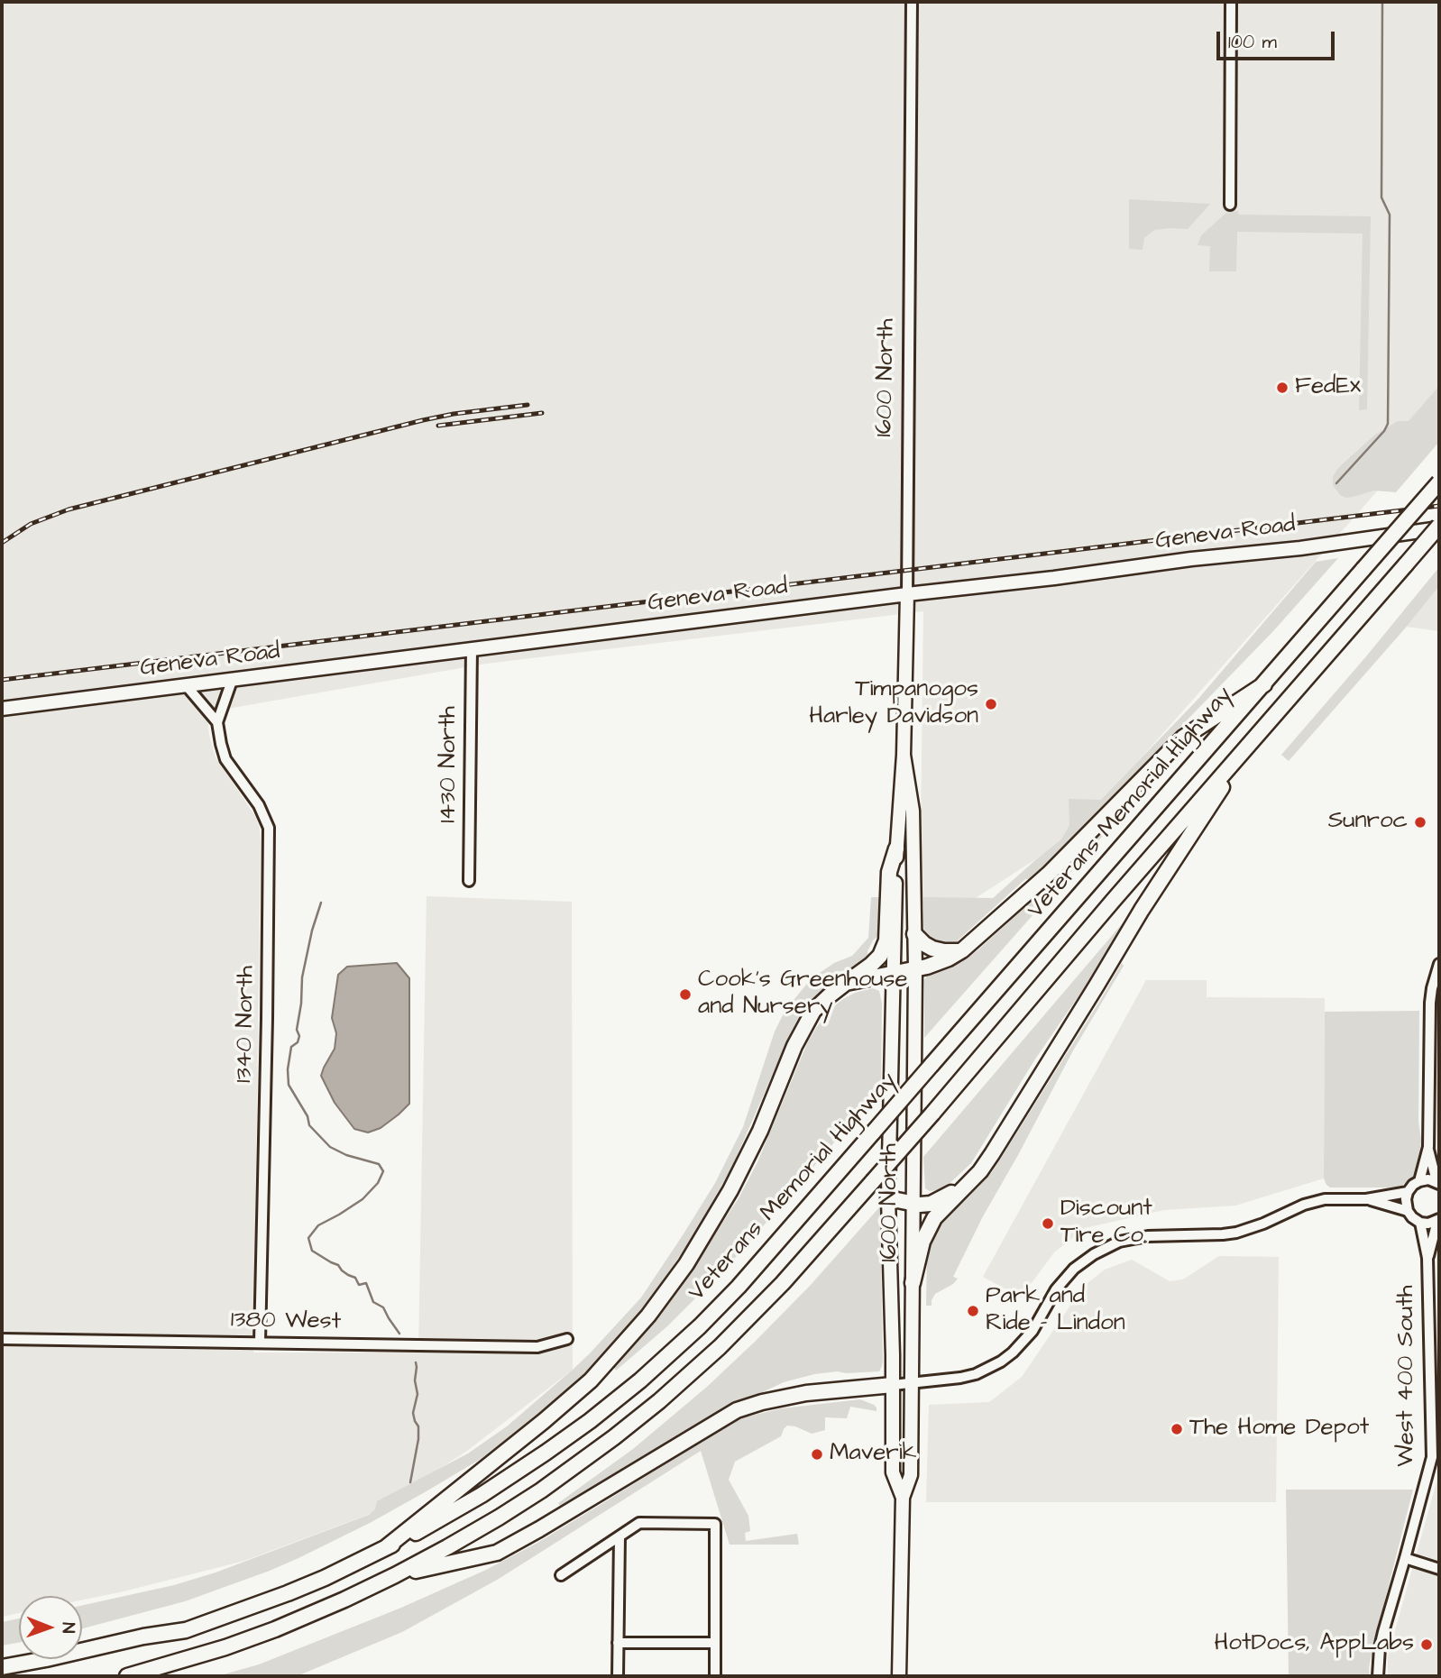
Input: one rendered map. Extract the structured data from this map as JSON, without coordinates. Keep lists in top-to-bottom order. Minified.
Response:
{"streets":{"highway":["Veterans Memorial Highway"],"main road":["1600 North","Geneva Road"],"street":["1430 North","1340 North","1380 West","West 400 South"]},"crossings":[["1600 North","Geneva Road"],["Geneva Road","1430 North"],["1340 North","1380 West"]],"places":["FedEx","Timpanogos Harley Davidson","Sunroc","Cook's Greenhouse and Nursery","Discount Tire Co.","Park and Ride - Lindon","The Home Depot","Maverik","HotDocs, AppLabs"],"scale_bar":"100 m","north":"right"}
